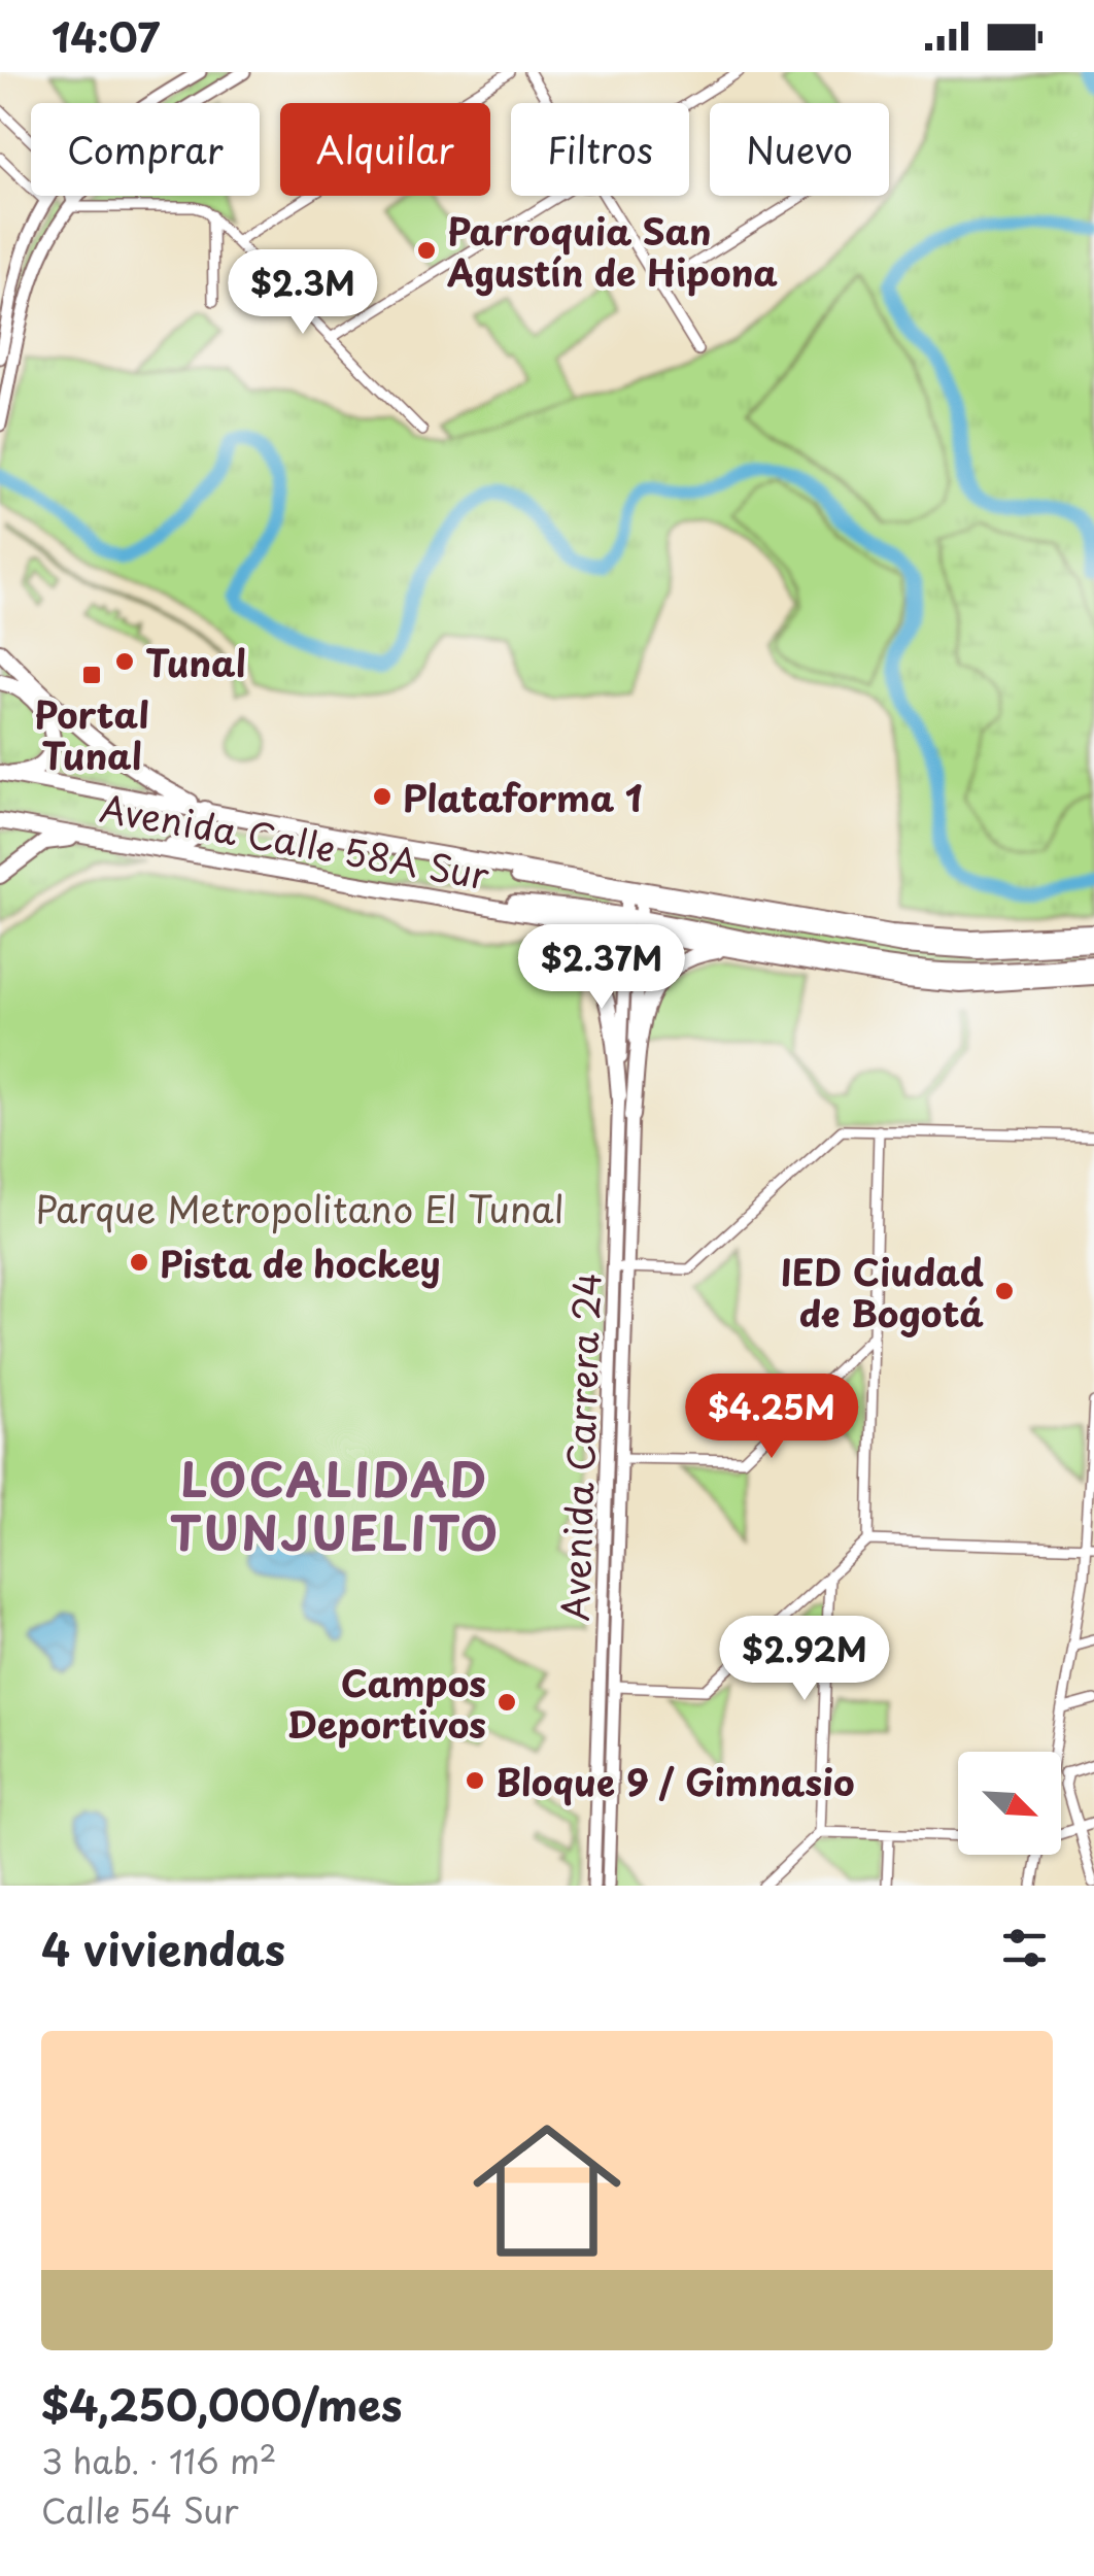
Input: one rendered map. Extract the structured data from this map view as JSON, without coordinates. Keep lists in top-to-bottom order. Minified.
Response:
{"streets":{"highway":["Avenida Calle 58A Sur"],"main road":["Avenida Carrera 24"]},"crossings":[["Avenida Calle 58A Sur","Avenida Carrera 24"]],"districts":["LOCALIDAD TUNJUELITO"],"parks":["Parque Metropolitano El Tunal"],"places":{"other":["Parroquia San Agustín de Hipona","Tunal","Plataforma 1","Pista de hockey","IED Ciudad de Bogotá","Campos Deportivos","Bloque 9 / Gimnasio"],"transit":["Portal Tunal"]},"north":"bottom right","page":{"status":"14:07","chip":["Comprar","Alquilar","Filtros","Nuevo"],"price":["$2.3M","$2.37M","$4.25M","$2.92M"],"heading":"4 viviendas","list":[{"name":"$4,250,000/mes","note":"3 hab. · 116 m² · Calle 54 Sur"}]}}
